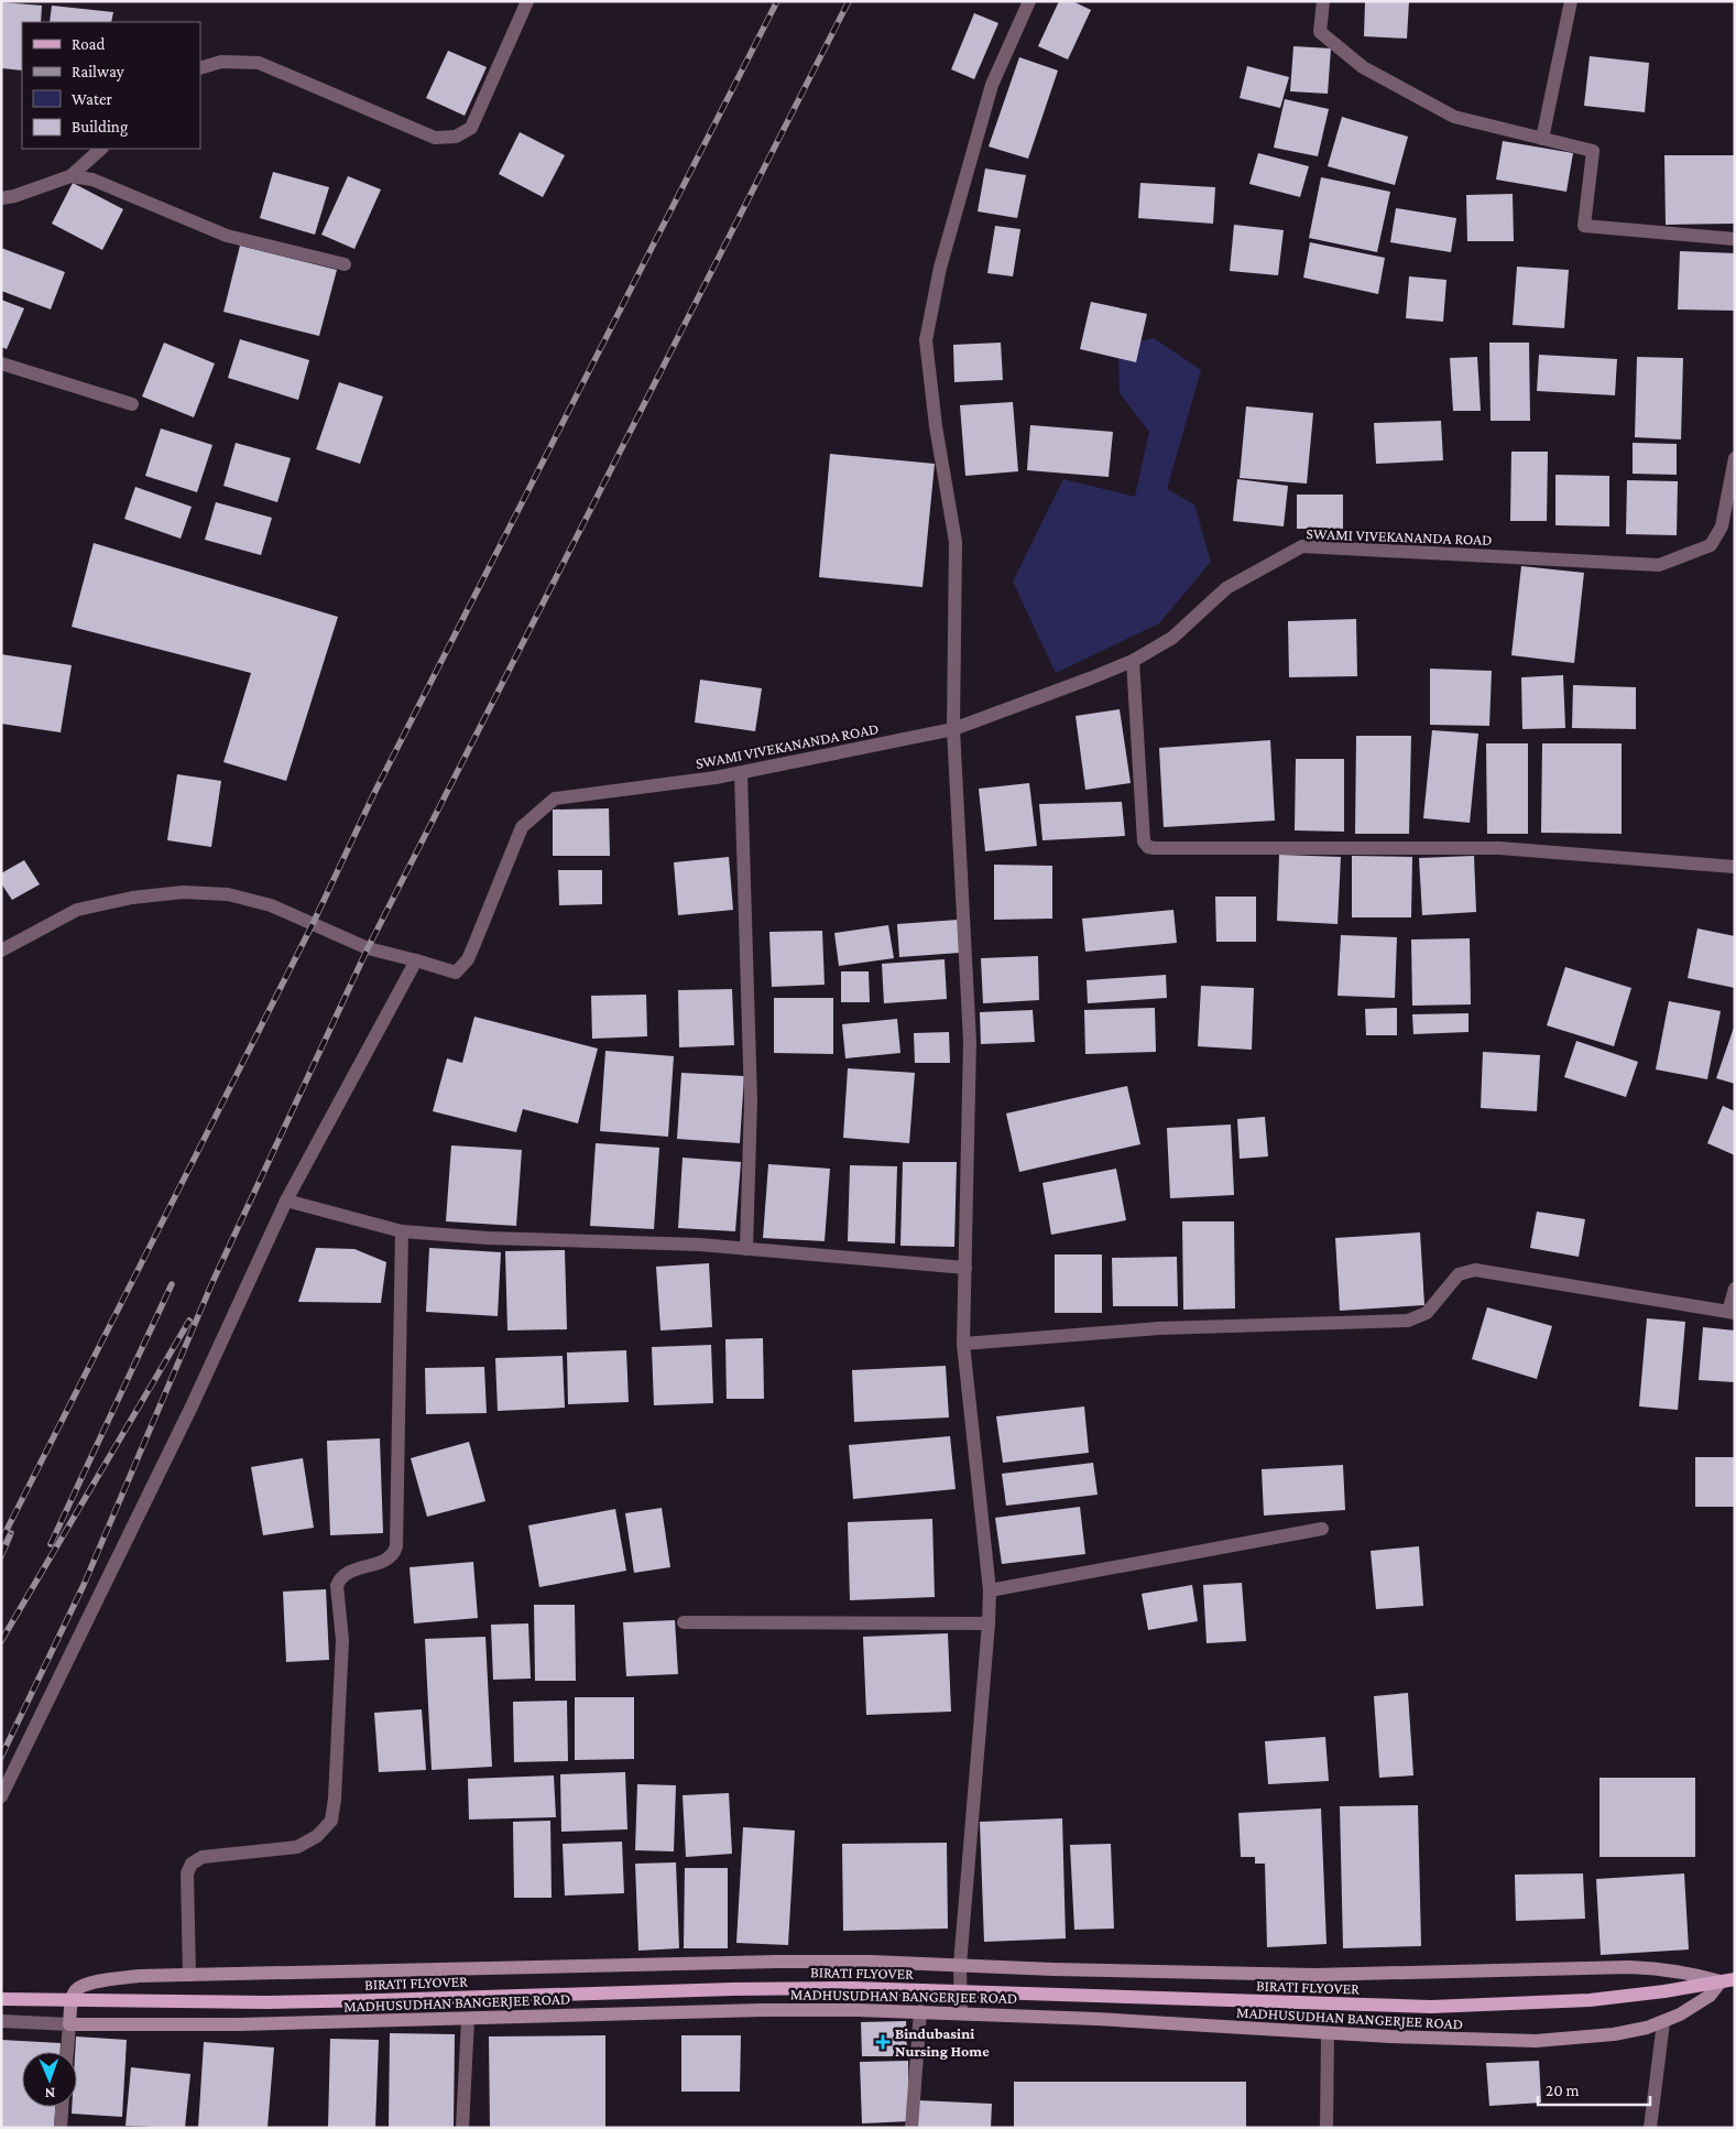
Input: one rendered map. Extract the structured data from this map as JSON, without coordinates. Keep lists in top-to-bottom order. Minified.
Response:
{"streets":{"main road":["BIRATI FLYOVER","MADHUSUDHAN BANGERJEE ROAD"],"street":["SWAMI VIVEKANANDA ROAD"]},"crossings":[["BIRATI FLYOVER","MADHUSUDHAN BANGERJEE ROAD"]],"places":{"health":["Bindubasini Nursing Home"]},"legend":["Road","Railway","Water","Building"],"scale_bar":"20 m","north":"bottom"}
